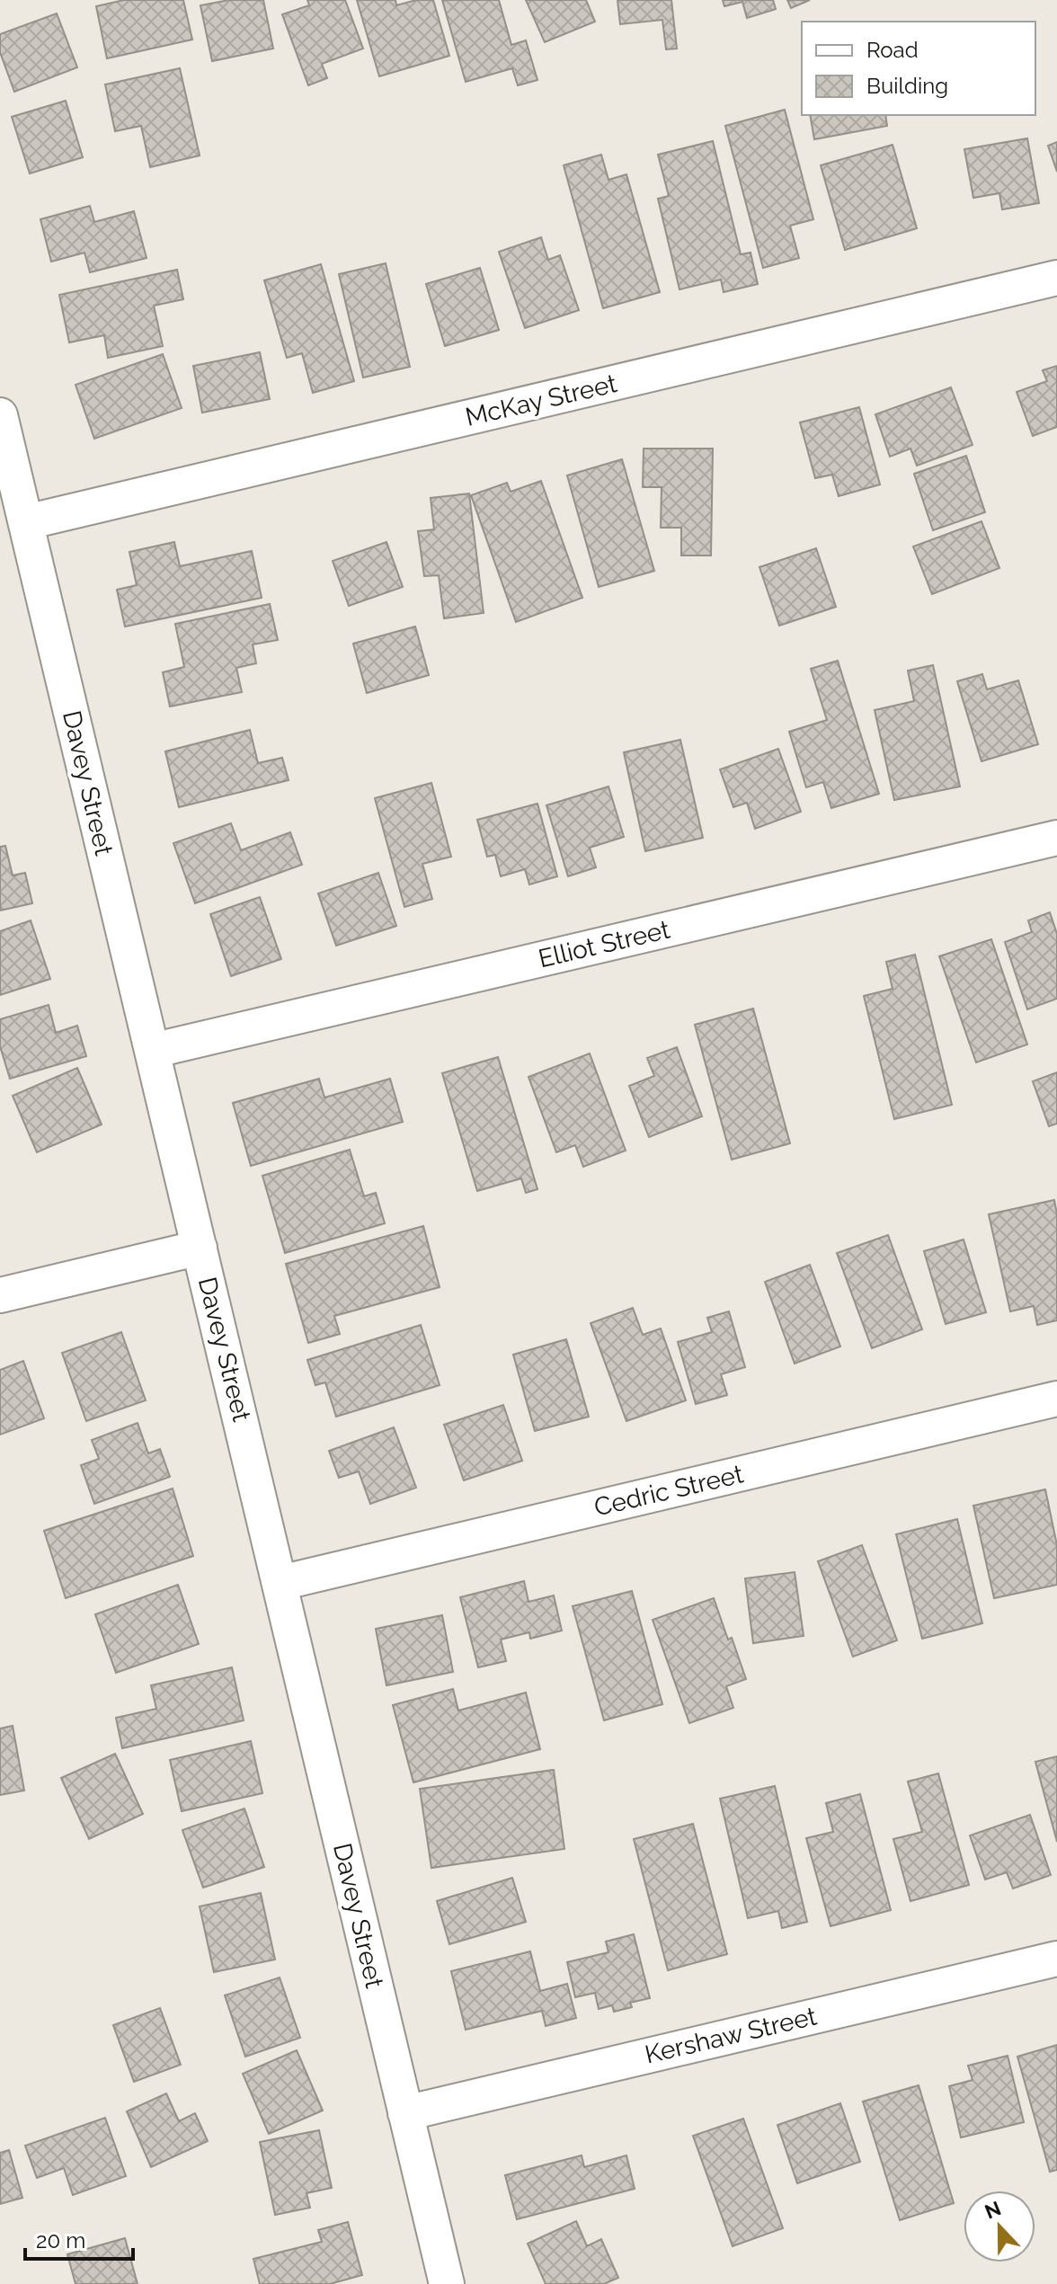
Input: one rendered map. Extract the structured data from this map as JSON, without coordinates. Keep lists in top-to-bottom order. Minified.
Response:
{"streets":{"street":["McKay Street","Davey Street","Elliot Street","Cedric Street","Kershaw Street"]},"crossings":[["McKay Street","Davey Street"],["Davey Street","Elliot Street"],["Davey Street","Cedric Street"],["Davey Street","Kershaw Street"]],"legend":["Road","Building"],"scale_bar":"20 m","north":"top"}
